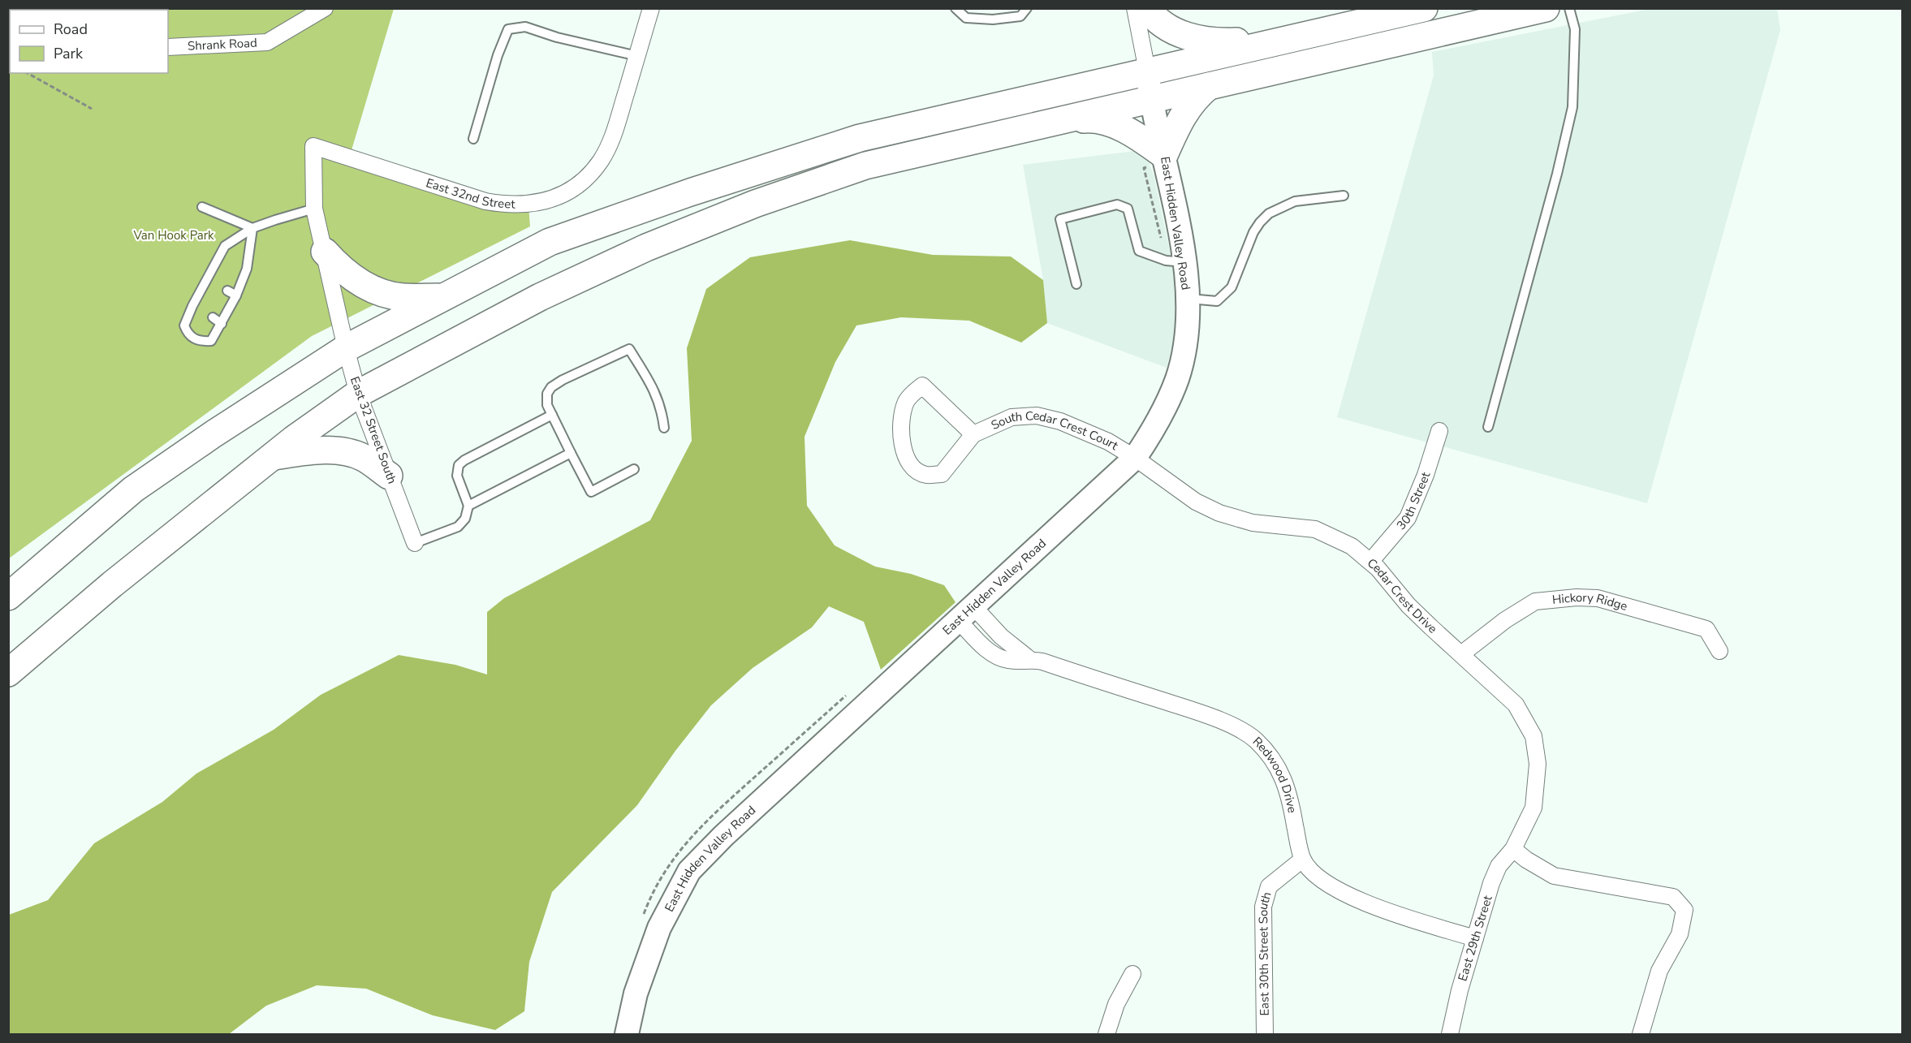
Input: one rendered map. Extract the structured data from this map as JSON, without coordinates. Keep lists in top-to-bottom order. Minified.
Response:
{"streets":{"main road":["East Hidden Valley Road"],"street":["Shrank Road","East 32nd Street","East 32 Street South","South Cedar Crest Court","30th Street","Cedar Crest Drive","Hickory Ridge","Redwood Drive","East 29th Street","East 30th Street South"]},"crossings":[["East 32nd Street","East 32 Street South"],["East Hidden Valley Road","South Cedar Crest Court"],["East Hidden Valley Road","Cedar Crest Drive"],["East Hidden Valley Road","Redwood Drive"],["South Cedar Crest Court","Cedar Crest Drive"],["30th Street","Cedar Crest Drive"],["Cedar Crest Drive","Hickory Ridge"],["Cedar Crest Drive","East 29th Street"],["Redwood Drive","East 30th Street South"]],"parks":["Van Hook Park"],"legend":["Road","Park"]}
